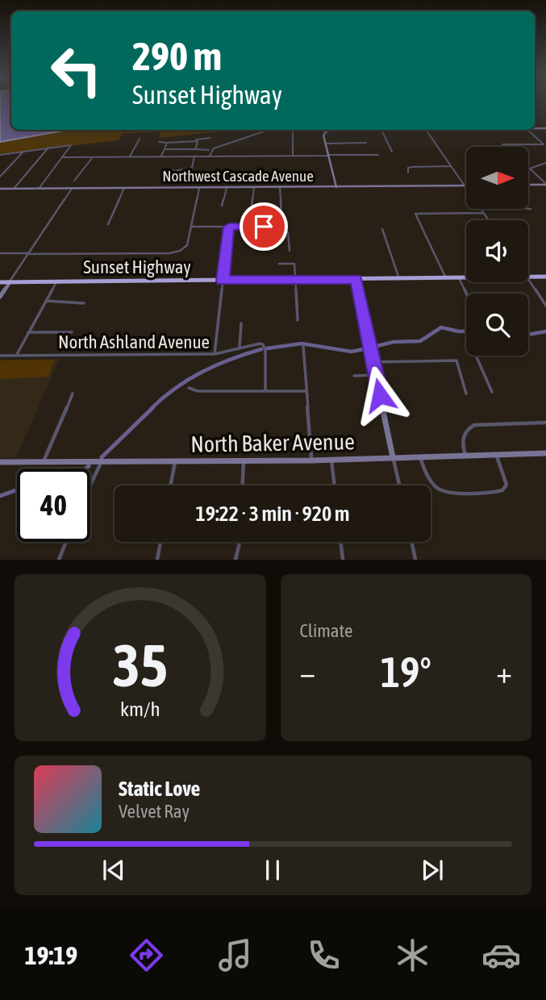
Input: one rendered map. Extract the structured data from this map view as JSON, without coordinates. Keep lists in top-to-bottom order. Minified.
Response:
{"streets":{"highway":["Sunset Highway"],"street":["Northwest Cascade Avenue","North Ashland Avenue","North Baker Avenue"]},"north":"right","page":{"turn":["290 m","Sunset Highway"],"limit":"40","trip":"19:22 · 3 min · 920 m","tile":"Climate","heat":["−","19°","+"],"song":["Static Love","Velvet Ray"],"tabs":"19:19","gauge":["35","km/h"]}}
